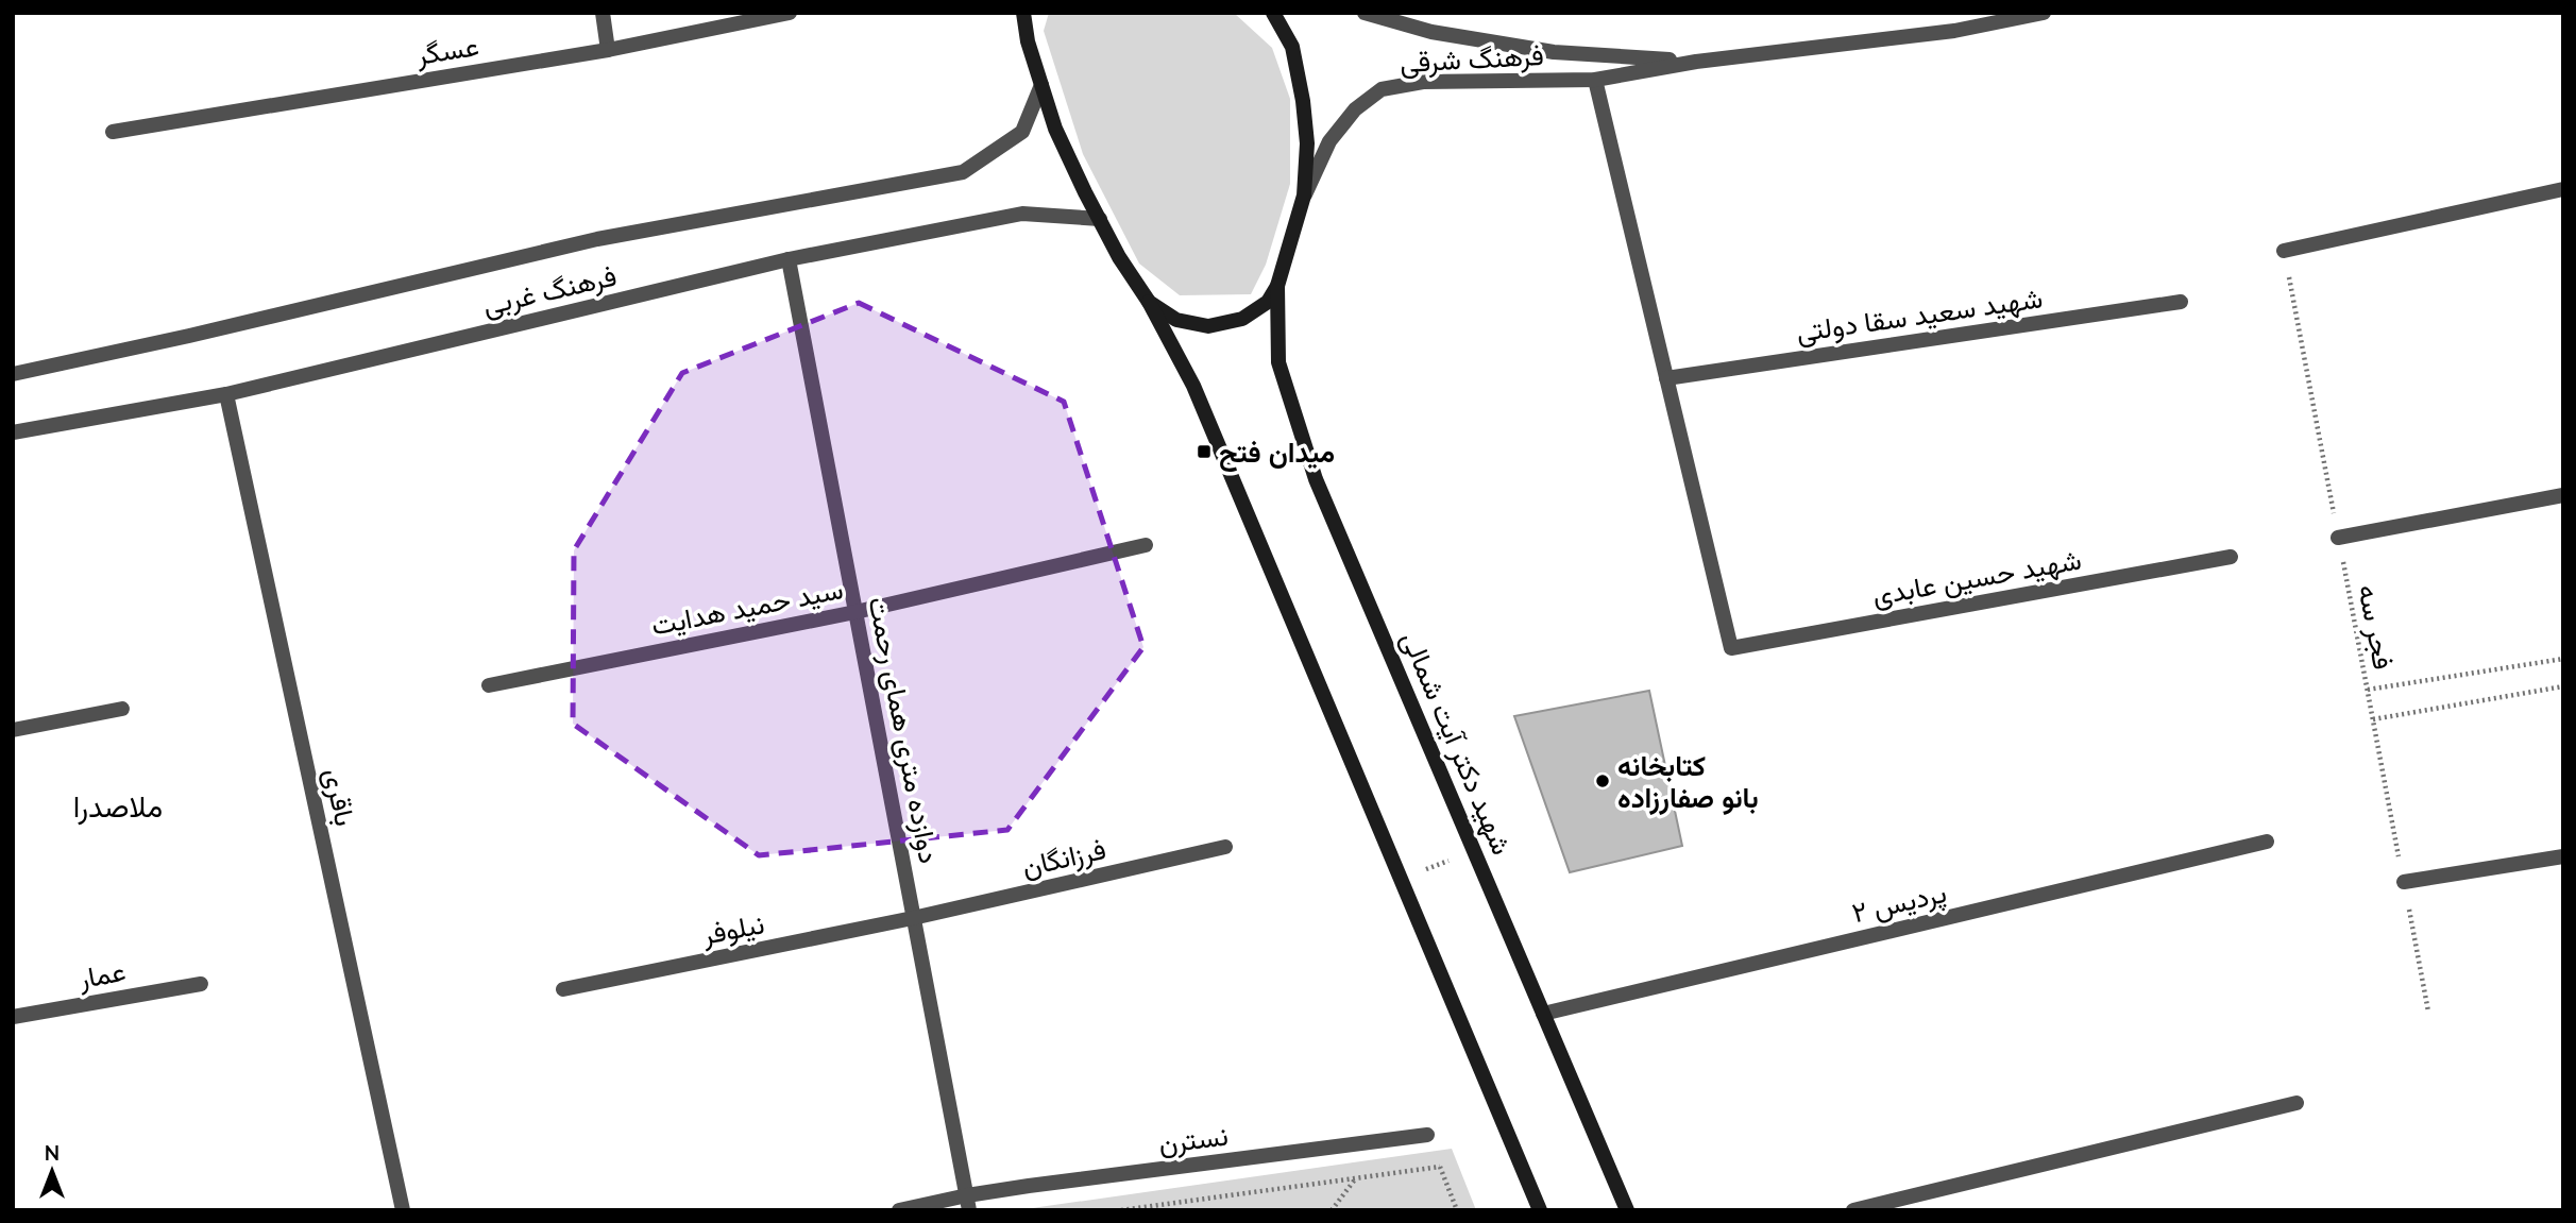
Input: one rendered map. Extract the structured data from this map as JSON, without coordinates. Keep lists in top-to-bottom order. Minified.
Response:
{"streets":{"main road":["شهید دکتر آیت شمالی"],"street":["عسگر","فرهنگ شرقی","فرهنگ غربی","شهید سعید سقا دولتی","شهید حسین عابدی","سید حمید هدایت","دوازده متری همای رحمت","باقری","فرزانگان","پردیس ۲","نیلوفر","عمار","نسترن"],"path":["فجر سه"]},"crossings":[["فرهنگ غربی","دوازده متری همای رحمت"],["فرهنگ غربی","باقری"],["شهید سعید سقا دولتی","شهید حسین عابدی"],["سید حمید هدایت","دوازده متری همای رحمت"],["دوازده متری همای رحمت","فرزانگان"],["دوازده متری همای رحمت","نیلوفر"],["دوازده متری همای رحمت","نسترن"],["شهید دکتر آیت شمالی","پردیس ۲"],["فرزانگان","نیلوفر"]],"districts":["ملاصدرا"],"places":{"transit":["میدان فتح"],"other":["کتابخانه بانو صفارزاده"]},"north":"top"}
